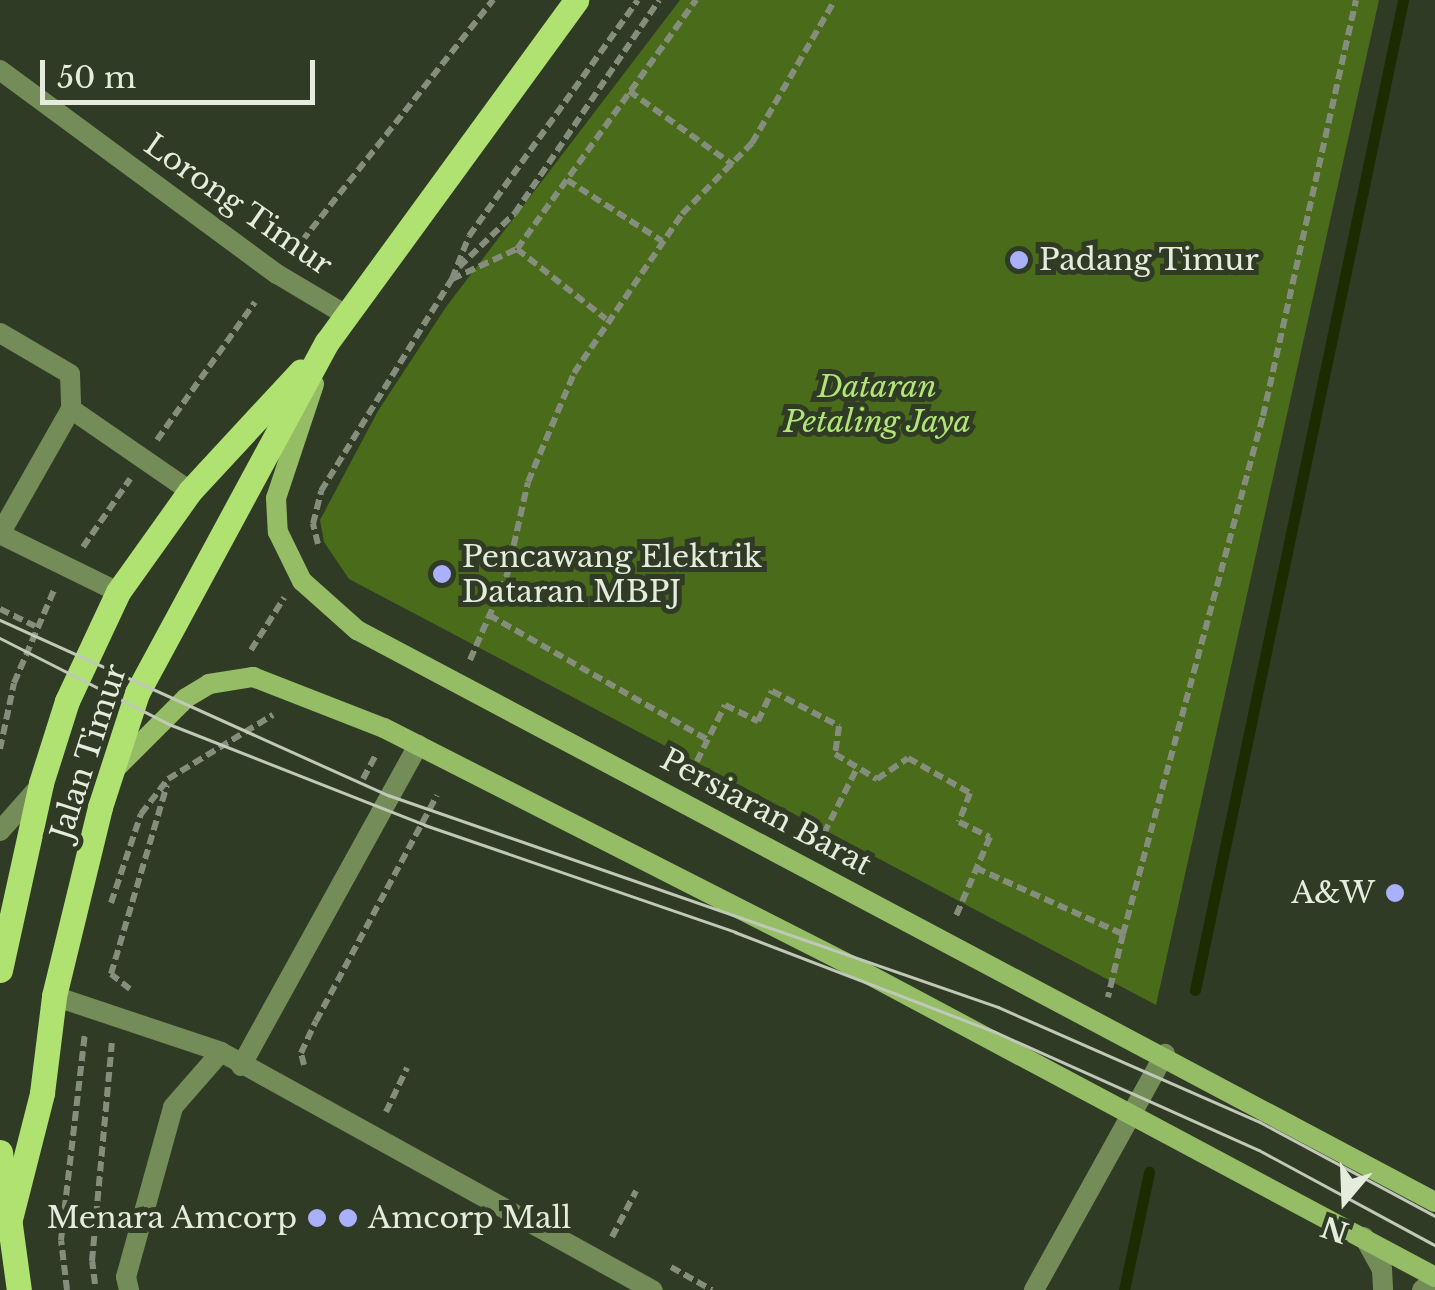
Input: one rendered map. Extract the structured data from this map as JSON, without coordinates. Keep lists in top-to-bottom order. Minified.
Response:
{"streets":{"main road":["Jalan Timur"],"street":["Lorong Timur","Persiaran Barat"]},"crossings":[["Lorong Timur","Jalan Timur"],["Jalan Timur","Persiaran Barat"]],"parks":["Dataran Petaling Jaya"],"places":["Padang Timur","Pencawang Elektrik Dataran MBPJ","A&W","Menara Amcorp","Amcorp Mall"],"scale_bar":"50 m","north":"bottom"}
